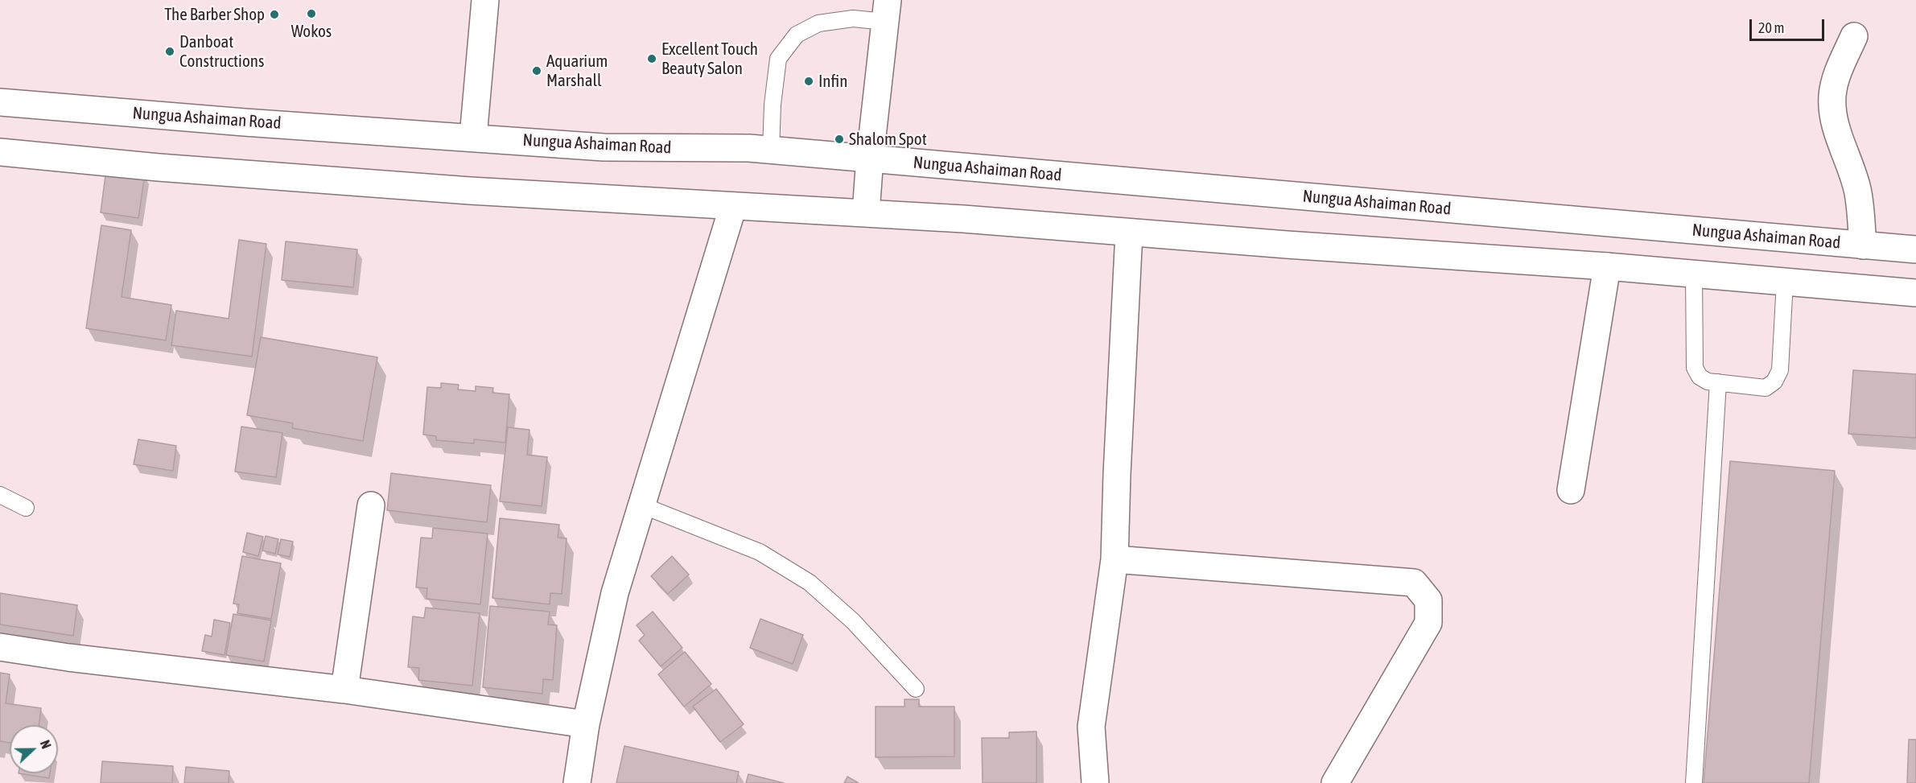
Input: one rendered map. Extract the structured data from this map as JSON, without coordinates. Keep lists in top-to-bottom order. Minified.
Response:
{"streets":{"main road":["Nungua Ashaiman Road"]},"places":["Wokos","The Barber Shop","Danboat Constructions","Excellent Touch Beauty Salon","Aquarium Marshall","Infin","Shalom Spot"],"scale_bar":"20 m","north":"right"}
